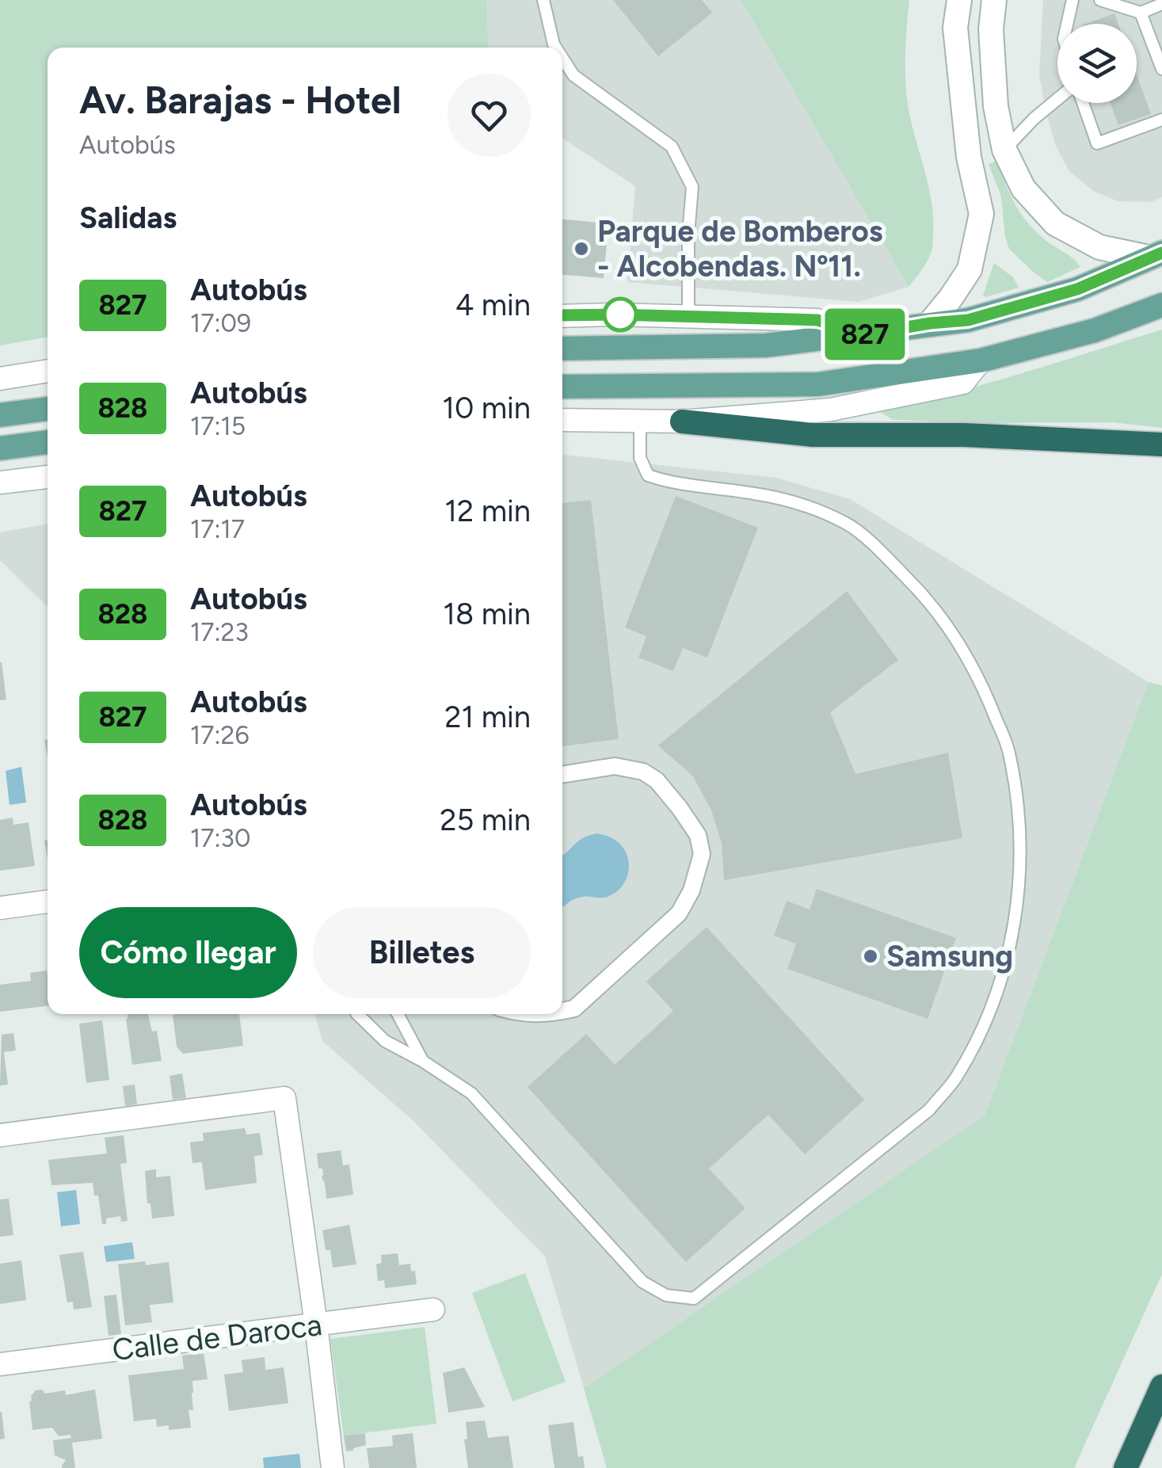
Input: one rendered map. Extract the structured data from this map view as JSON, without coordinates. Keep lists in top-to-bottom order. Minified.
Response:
{"streets":{"street":["Calle de Daroca"]},"places":["Parque de Bomberos - Alcobendas. Nº11.","Samsung"],"lines":["bus line 827"],"page":{"on_map":"827","heading":[["Av. Barajas - Hotel","Autobús"],"Salidas"],"list":[{"mark":"827","name":"Autobús","note":"17:09","value":"4 min"},{"mark":"828","name":"Autobús","note":"17:15","value":"10 min"},{"mark":"827","name":"Autobús","note":"17:17","value":"12 min"},{"mark":"828","name":"Autobús","note":"17:23","value":"18 min"},{"mark":"827","name":"Autobús","note":"17:26","value":"21 min"},{"mark":"828","name":"Autobús","note":"17:30","value":"25 min"}],"buttons":["Cómo llegar","Billetes"]}}
